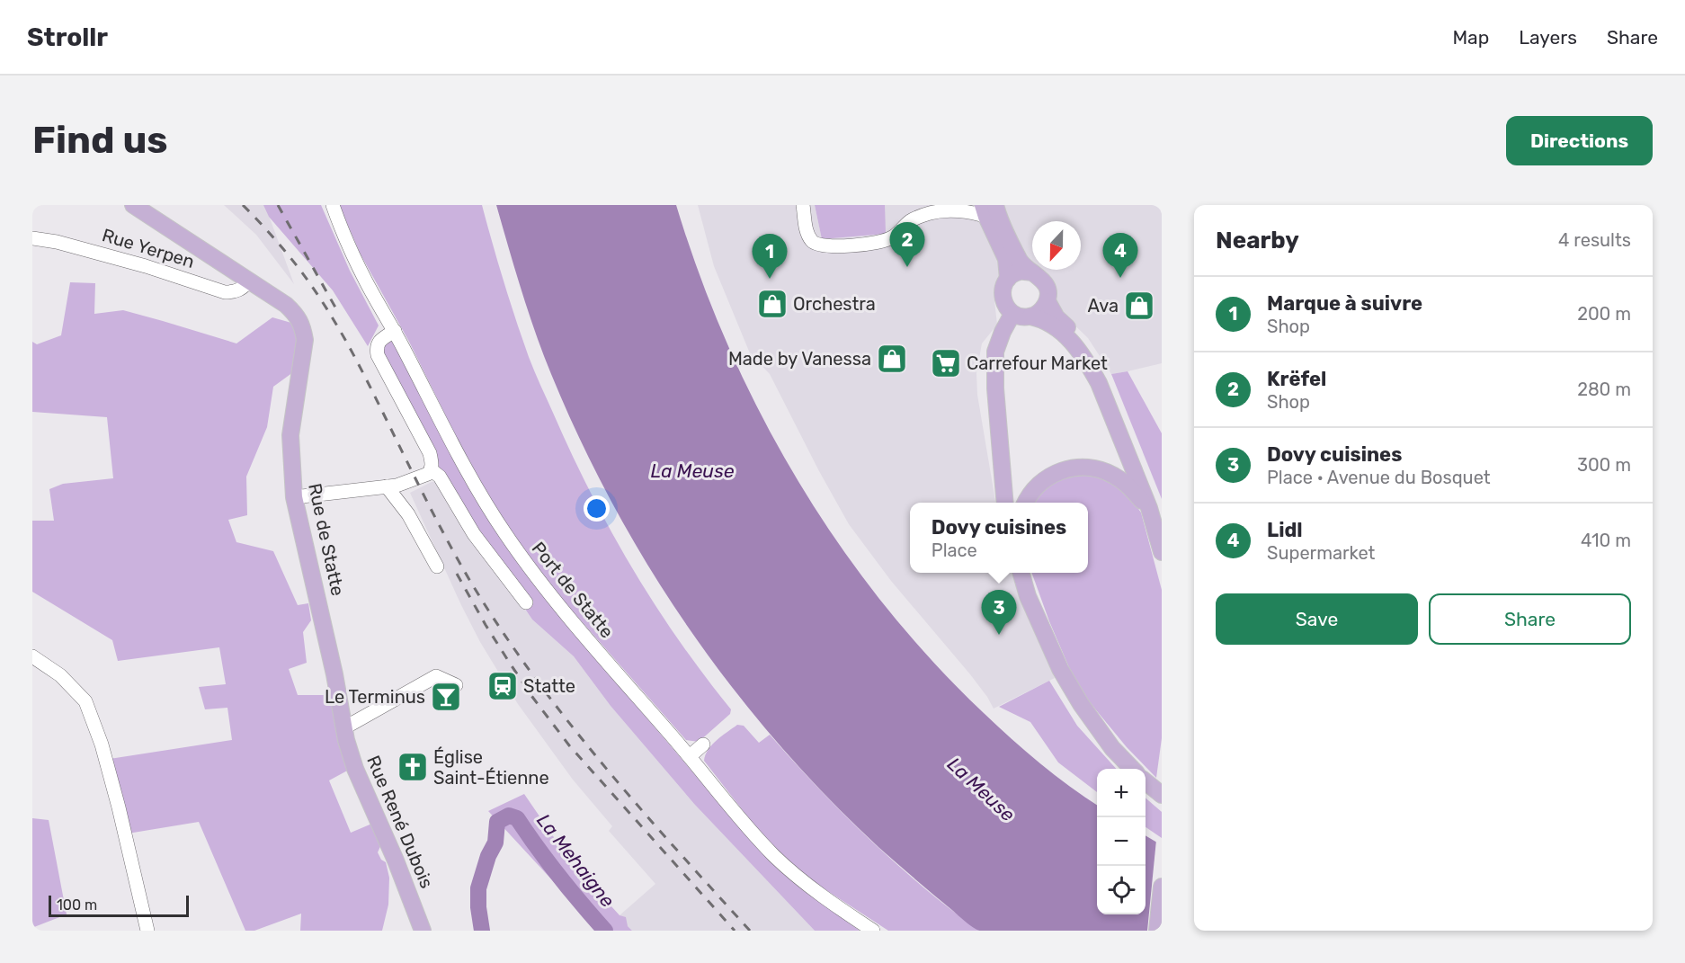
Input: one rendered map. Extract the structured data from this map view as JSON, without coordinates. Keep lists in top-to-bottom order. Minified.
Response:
{"streets":{"main road":["Rue de Statte","Rue René Dubois"],"street":["Rue Yerpen","Port de Statte"]},"crossings":[["Rue Yerpen","Rue de Statte"],["Rue de Statte","Rue René Dubois"]],"water":["La Meuse","La Mehaigne"],"places":{"shop":["Orchestra","Ava","Made by Vanessa"],"supermarket":["Carrefour Market"],"station":["Statte"],"bar":["Le Terminus"],"church":["Église Saint-Étienne"]},"scale_bar":"100 m","north":"bottom","page":{"header":"Strollr","nav":["Map","Layers","Share"],"buttons":["Directions",["Save","Share"]],"title":"Find us","heading":["Nearby","4 results"],"pins":["2","4","1","3"],"list":[{"mark":"1","name":"Marque à suivre","note":"Shop","value":"200 m"},{"mark":"2","name":"Krëfel","note":"Shop","value":"280 m"},{"mark":"3","name":"Dovy cuisines","note":"Place · Avenue du Bosquet","value":"300 m"},{"mark":"4","name":"Lidl","note":"Supermarket","value":"410 m"}],"popup":["Dovy cuisines","Place"],"map_buttons":["+","−"],"scale":"100 m"}}
